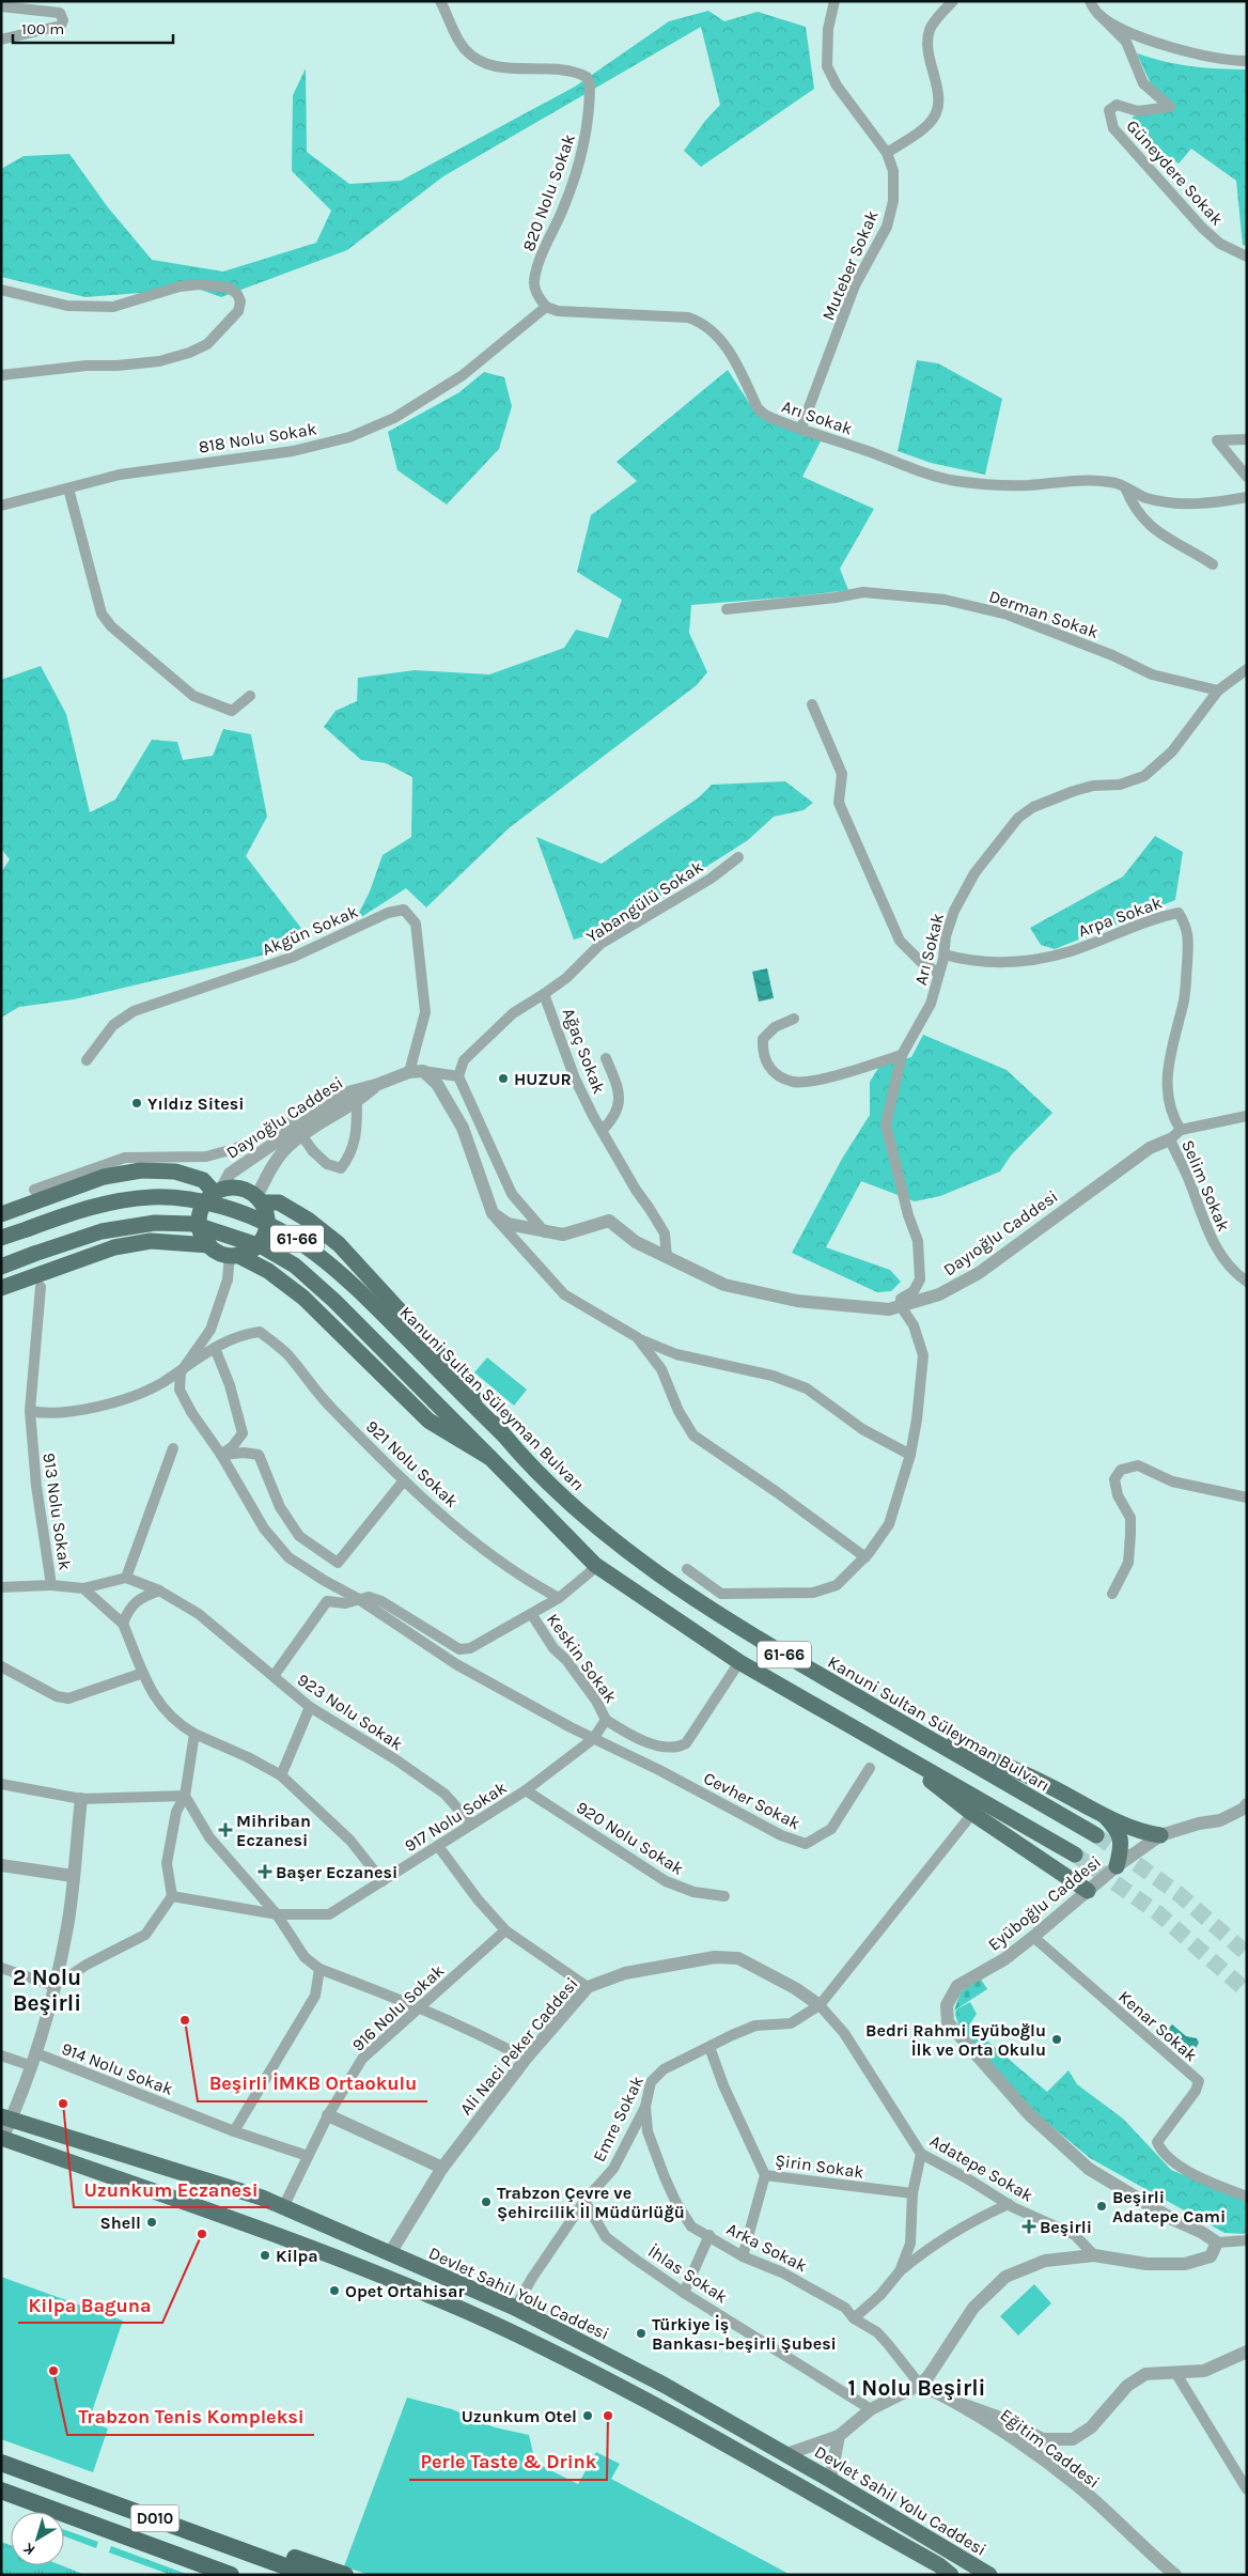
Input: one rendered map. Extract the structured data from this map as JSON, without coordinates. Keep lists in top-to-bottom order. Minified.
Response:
{"streets":{"highway":["D010"],"main road":["61-66","Kanuni Sultan Süleyman Bulvarı","Devlet Sahil Yolu Caddesi"],"street":["Güneydere Sokak","820 Nolu Sokak","Muteber Sokak","Arı Sokak","818 Nolu Sokak","Derman Sokak","Yabangülü Sokak","Arpa Sokak","Akgün Sokak","Ağaç Sokak","Dayıoğlu Caddesi","Selim Sokak","921 Nolu Sokak","913 Nolu Sokak","Keskin Sokak","923 Nolu Sokak","Cevher Sokak","917 Nolu Sokak","920 Nolu Sokak","Eyüboğlu Caddesi","916 Nolu Sokak","Kenar Sokak","Ali Naci Peker Caddesi","914 Nolu Sokak","Emre Sokak","Şirin Sokak","Adatepe Sokak","Arka Sokak","İhlas Sokak","Eğitim Caddesi"]},"crossings":[["820 Nolu Sokak","Arı Sokak"],["820 Nolu Sokak","818 Nolu Sokak"],["Muteber Sokak","Arı Sokak"],["Arı Sokak","818 Nolu Sokak"],["Arı Sokak","Derman Sokak"],["Arı Sokak","Arpa Sokak"],["Arı Sokak","Dayıoğlu Caddesi"],["Yabangülü Sokak","Ağaç Sokak"],["Arpa Sokak","Selim Sokak"],["Akgün Sokak","Dayıoğlu Caddesi"],["Ağaç Sokak","Dayıoğlu Caddesi"],["Dayıoğlu Caddesi","Selim Sokak"],["Dayıoğlu Caddesi","61-66"],["61-66","Kanuni Sultan Süleyman Bulvarı"],["61-66","Eyüboğlu Caddesi"],["913 Nolu Sokak","917 Nolu Sokak"],["923 Nolu Sokak","917 Nolu Sokak"],["Cevher Sokak","917 Nolu Sokak"],["917 Nolu Sokak","920 Nolu Sokak"],["Eyüboğlu Caddesi","Kenar Sokak"],["916 Nolu Sokak","914 Nolu Sokak"],["916 Nolu Sokak","Devlet Sahil Yolu Caddesi"],["Ali Naci Peker Caddesi","Emre Sokak"],["Ali Naci Peker Caddesi","Adatepe Sokak"],["Ali Naci Peker Caddesi","Devlet Sahil Yolu Caddesi"],["Emre Sokak","Şirin Sokak"],["Emre Sokak","Adatepe Sokak"],["Emre Sokak","Arka Sokak"],["Emre Sokak","İhlas Sokak"],["Emre Sokak","Devlet Sahil Yolu Caddesi"],["Arka Sokak","Eğitim Caddesi"]],"districts":["2 Nolu Beşirli","1 Nolu Beşirli"],"places":{"other":["HUZUR","Yıldız Sitesi","Beşirli İMKB Ortaokulu","Bedri Rahmi Eyüboğlu İlk ve Orta Okulu","Uzunkum Eczanesi","Trabzon Çevre ve Şehircilik İl Müdürlüğü","Beşirli Adatepe Cami","Shell","Kilpa Baguna","Kilpa","Opet Ortahisar","Türkiye İş Bankası-beşirli Şubesi","Trabzon Tenis Kompleksi","Uzunkum Otel","Perle Taste & Drink"],"health":["Mihriban Eczanesi","Başer Eczanesi","Beşirli"]},"scale_bar":"100 m","north":"bottom left"}
